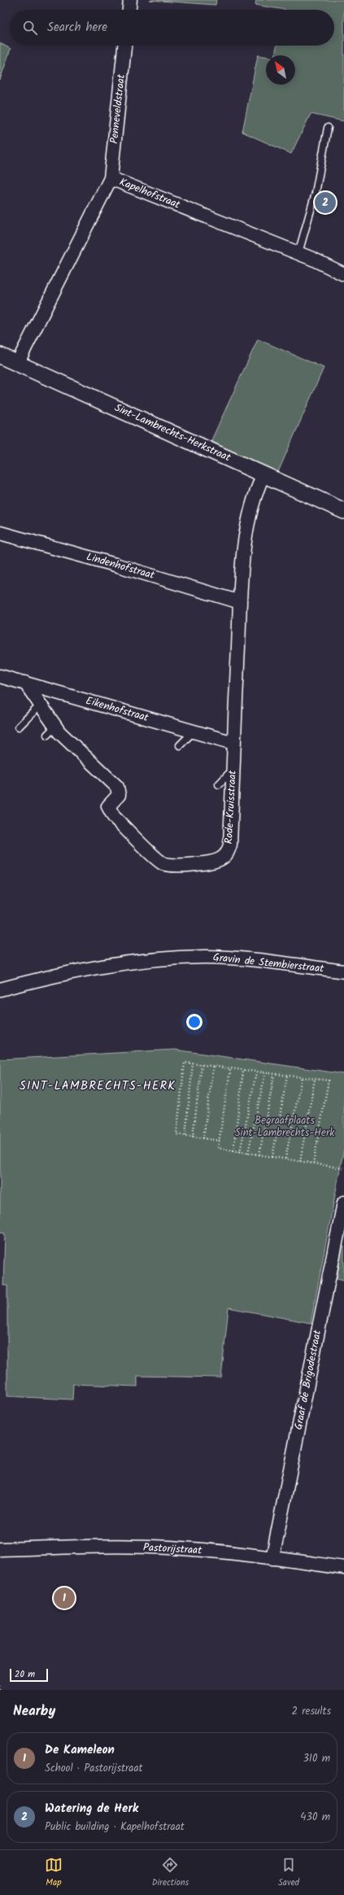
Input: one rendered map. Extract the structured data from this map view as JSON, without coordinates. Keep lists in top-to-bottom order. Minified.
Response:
{"streets":{"street":["Penneveldstraat","Kapelhofstraat","Sint-Lambrechts-Herkstraat","Lindenhofstraat","Eikenhofstraat","Rode-Kruisstraat","Gravin de Stembierstraat","Graaf de Brigodestraat","Pastorijstraat"]},"crossings":[["Penneveldstraat","Kapelhofstraat"],["Kapelhofstraat","Sint-Lambrechts-Herkstraat"],["Sint-Lambrechts-Herkstraat","Rode-Kruisstraat"],["Lindenhofstraat","Rode-Kruisstraat"],["Eikenhofstraat","Rode-Kruisstraat"],["Graaf de Brigodestraat","Pastorijstraat"]],"districts":["SINT-LAMBRECHTS-HERK"],"parks":["Begraafplaats Sint-Lambrechts-Herk"],"scale_bar":"20 m","north":"top left","page":{"search":"Search here","pins":["2","1"],"scale":"20 m","heading":["Nearby","2 results"],"list":[{"mark":"1","name":"De Kameleon","note":"School · Pastorijstraat","value":"310 m"},{"mark":"2","name":"Watering de Herk","note":"Public building · Kapelhofstraat","value":"430 m"}],"nav":["Map","Directions","Saved"]}}
